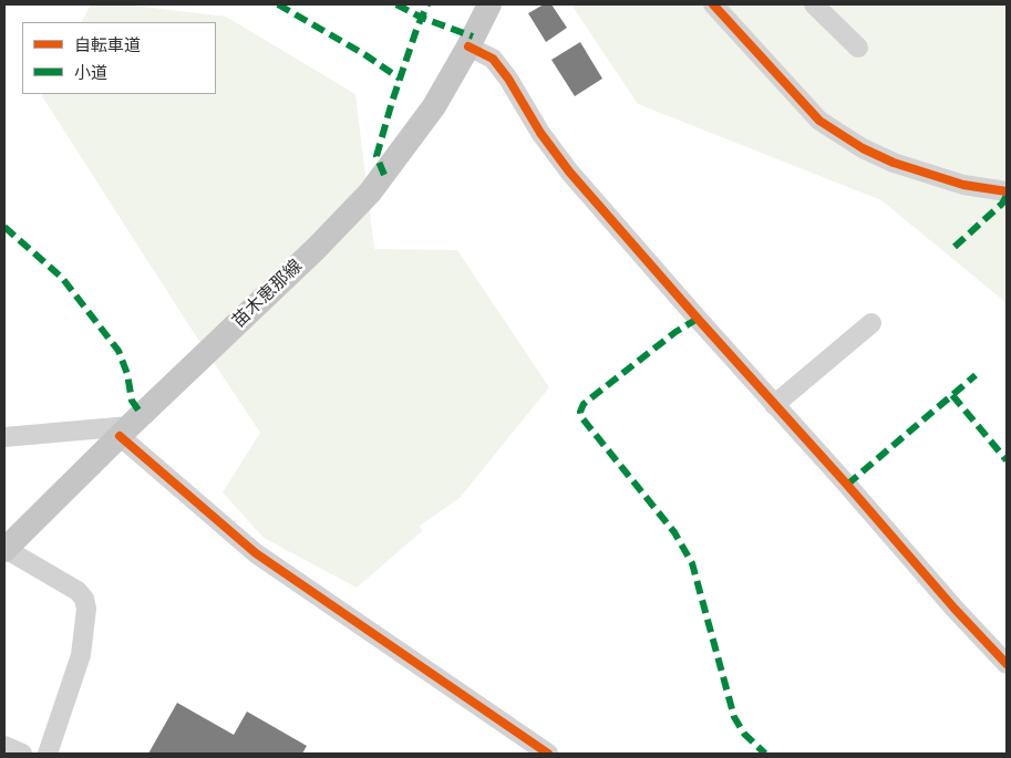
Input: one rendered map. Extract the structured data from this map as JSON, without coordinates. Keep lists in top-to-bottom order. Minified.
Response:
{"streets":{"main road":["苗木恵那線"]},"legend":["自転車道","小道"]}
